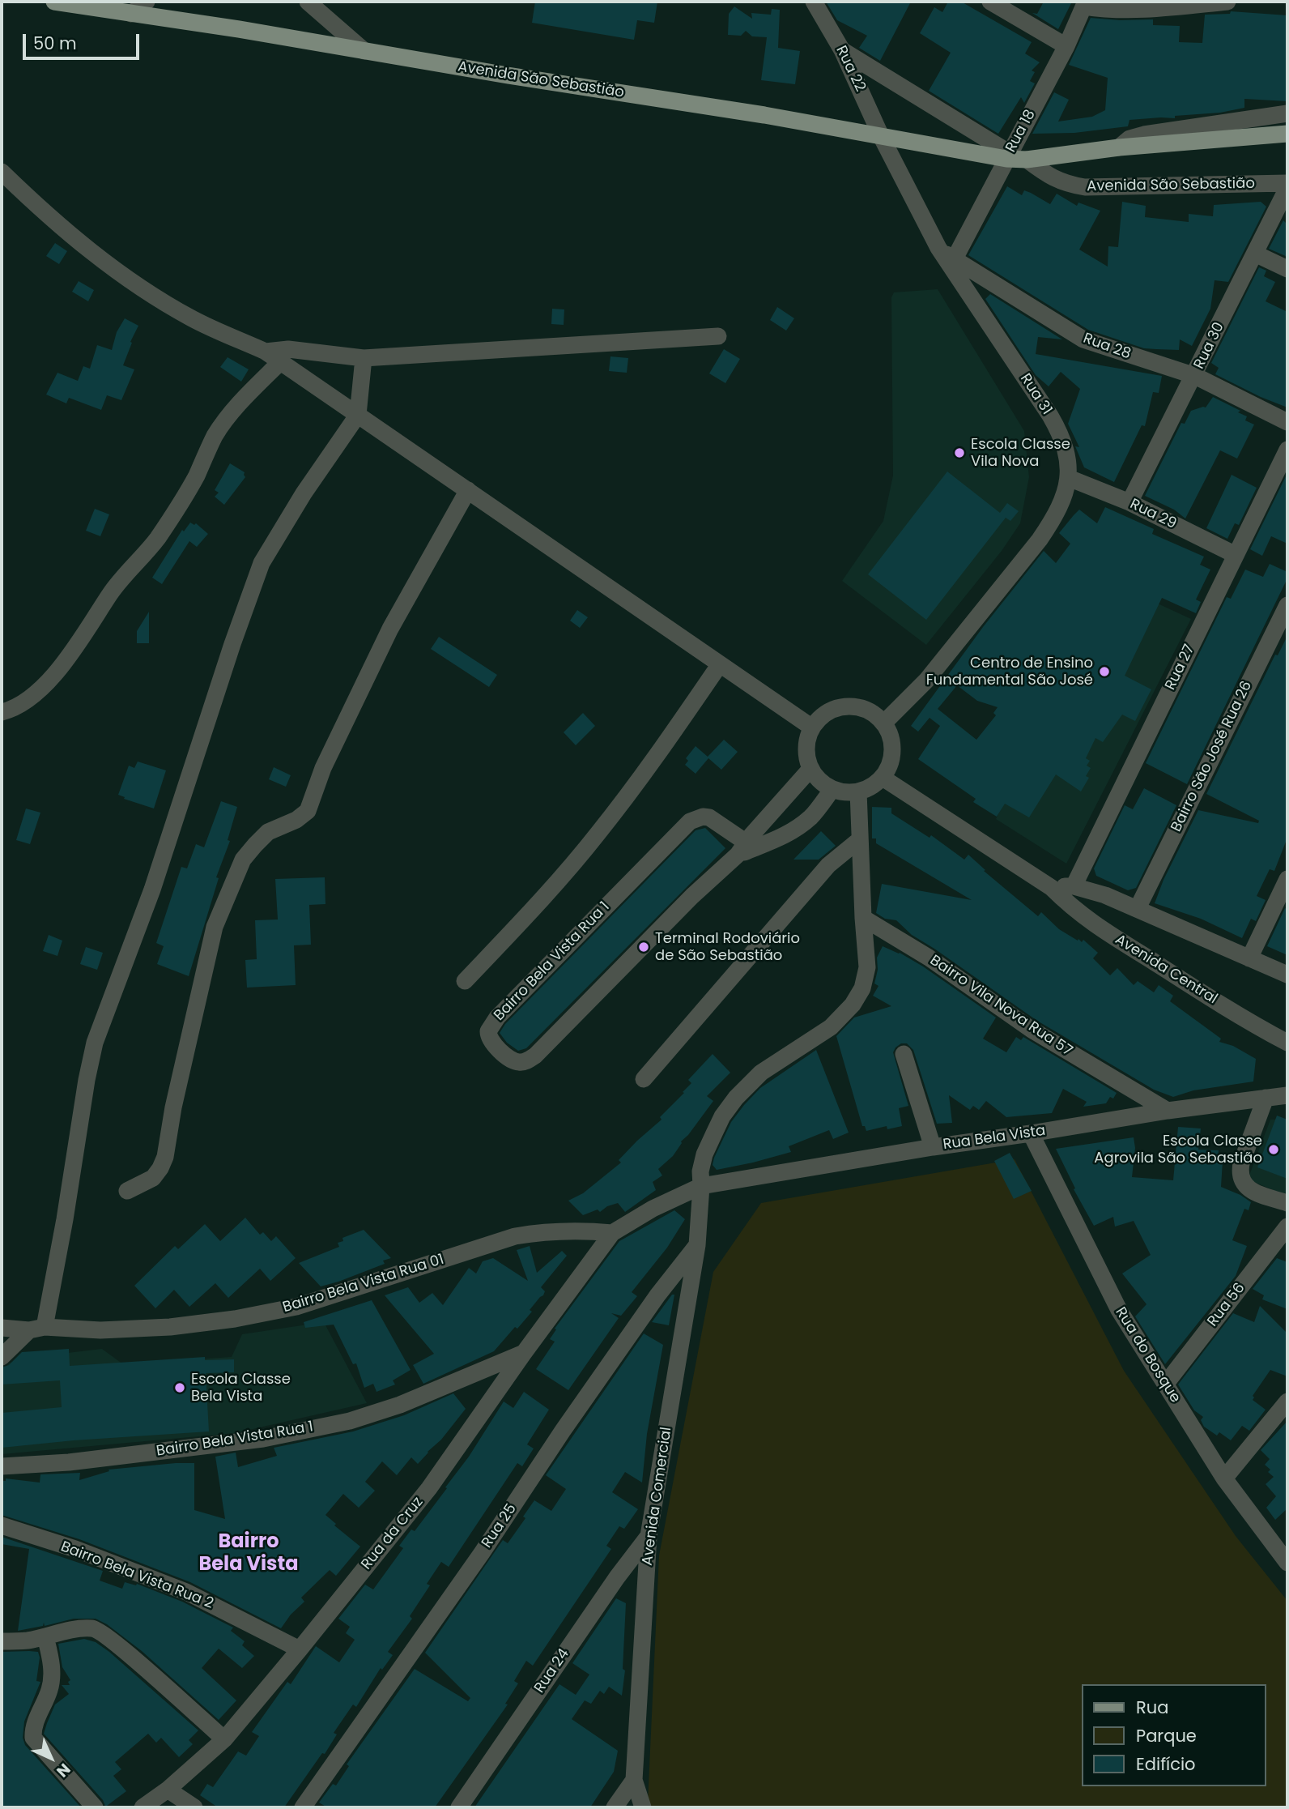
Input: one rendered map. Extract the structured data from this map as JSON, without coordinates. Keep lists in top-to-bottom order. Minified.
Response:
{"streets":{"main road":["Avenida São Sebastião"],"street":["Rua 22","Rua 18","Rua 30","Rua 28","Rua 31","Rua 29","Rua 27","Bairro São José Rua 26","Bairro Bela Vista Rua 1","Avenida Central","Bairro Vila Nova Rua 57","Rua Bela Vista","Bairro Bela Vista Rua 01","Rua 56","Rua do Bosque","Avenida Comercial","Rua 25","Rua da Cruz","Bairro Bela Vista Rua 2","Rua 24"]},"crossings":[["Rua 22","Avenida São Sebastião"],["Rua 22","Rua 31"],["Avenida São Sebastião","Rua 18"],["Avenida São Sebastião","Rua 31"],["Rua 18","Rua 28"],["Rua 30","Rua 28"],["Rua 30","Rua 29"],["Rua 28","Rua 31"],["Rua 31","Rua 29"],["Rua 31","Avenida Central"],["Rua 31","Avenida Comercial"],["Rua 29","Rua 27"],["Bairro Bela Vista Rua 1","Rua da Cruz"],["Avenida Central","Avenida Comercial"],["Bairro Vila Nova Rua 57","Rua Bela Vista"],["Bairro Vila Nova Rua 57","Avenida Comercial"],["Rua Bela Vista","Bairro Bela Vista Rua 01"],["Rua Bela Vista","Rua do Bosque"],["Rua Bela Vista","Avenida Comercial"],["Rua Bela Vista","Rua da Cruz"],["Bairro Bela Vista Rua 01","Rua da Cruz"],["Rua 56","Rua do Bosque"],["Avenida Comercial","Rua 25"],["Avenida Comercial","Rua 24"],["Rua da Cruz","Bairro Bela Vista Rua 2"]],"districts":["Bairro Bela Vista"],"places":["Escola Classe Vila Nova","Centro de Ensino Fundamental São José","Terminal Rodoviário de São Sebastião","Escola Classe Agrovila São Sebastião","Escola Classe Bela Vista"],"legend":["Rua","Parque","Edifício"],"scale_bar":"50 m","north":"bottom right"}
